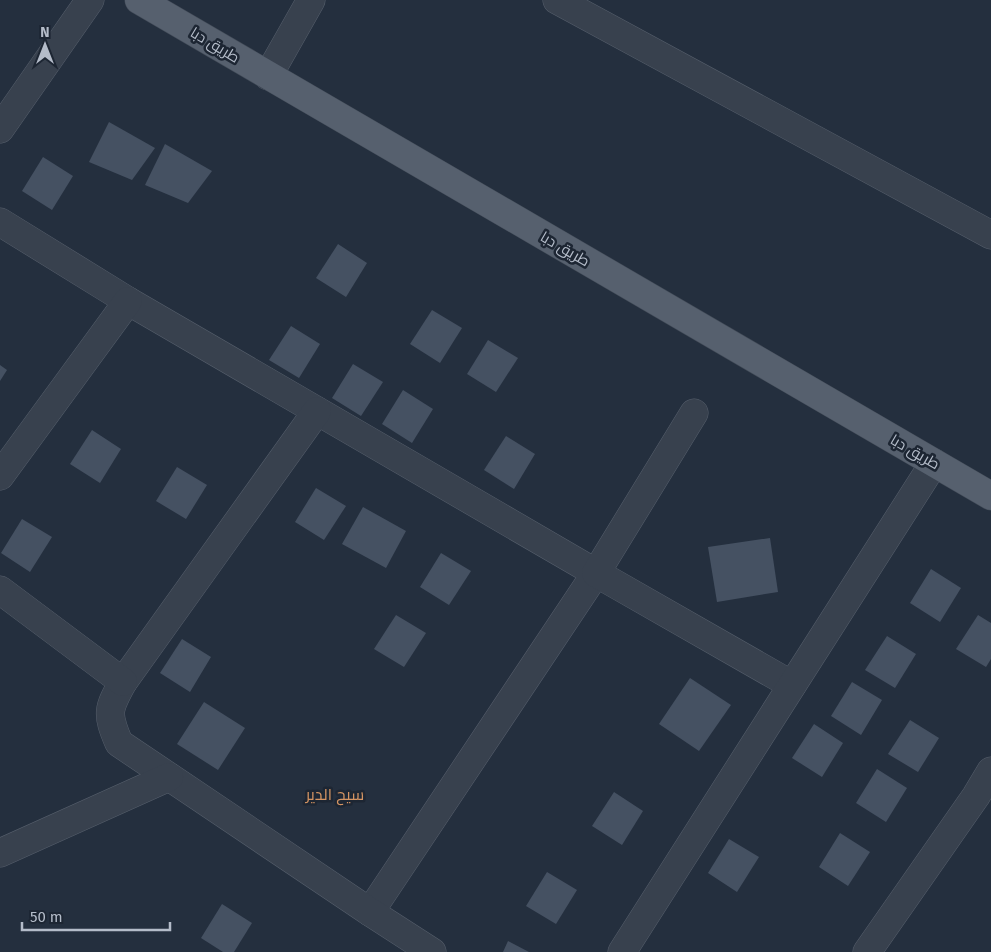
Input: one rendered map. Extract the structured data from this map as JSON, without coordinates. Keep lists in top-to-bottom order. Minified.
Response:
{"streets":{"main road":["طريق دبا"]},"districts":["سيح الدير"],"scale_bar":"50 m","north":"top"}
